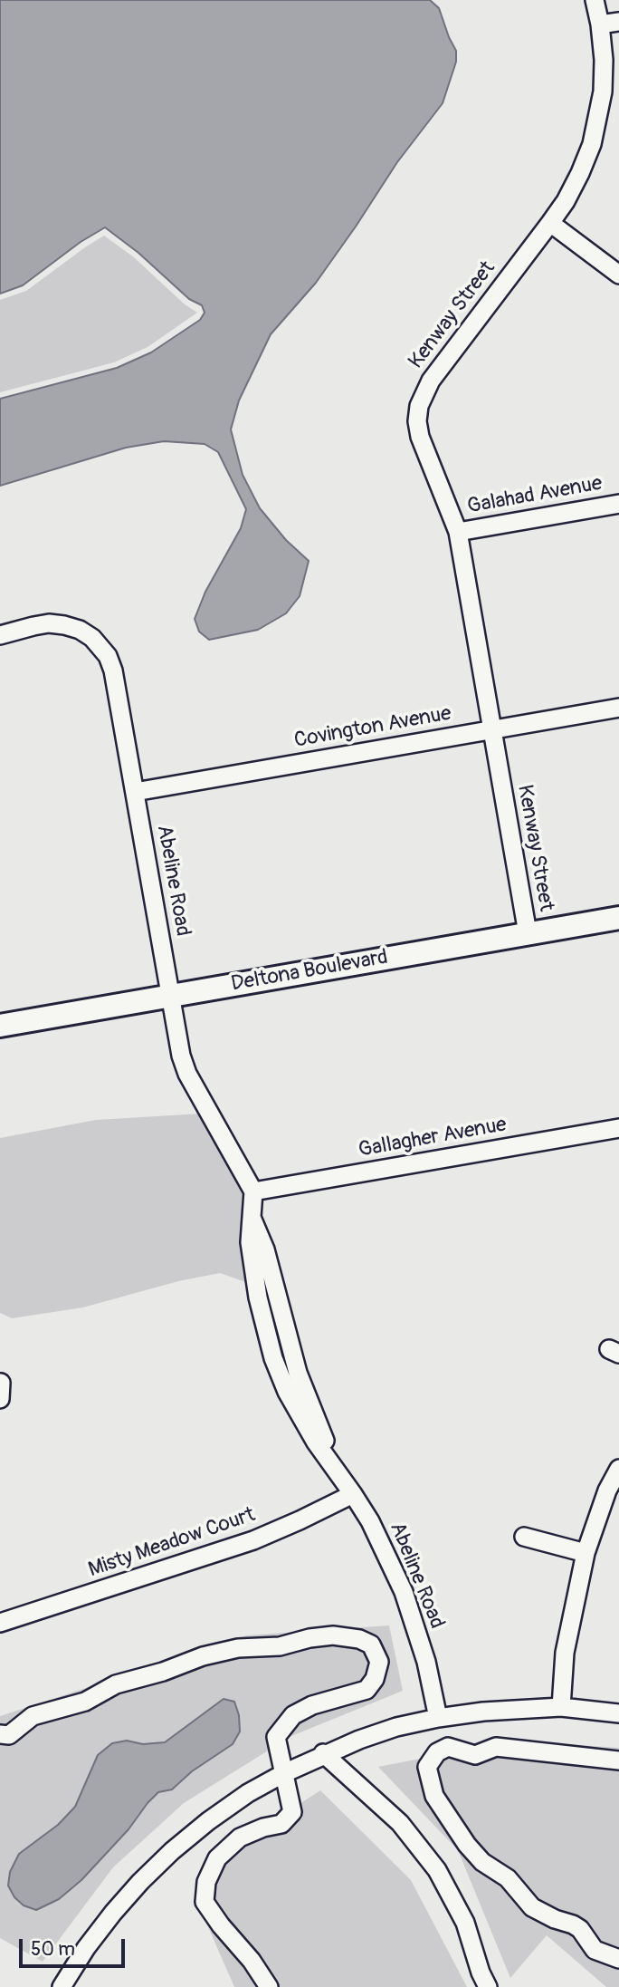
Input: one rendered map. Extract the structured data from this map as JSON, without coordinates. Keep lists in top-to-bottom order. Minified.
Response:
{"streets":{"main road":["Deltona Boulevard"],"street":["Kenway Street","Galahad Avenue","Covington Avenue","Abeline Road","Gallagher Avenue","Misty Meadow Court"]},"crossings":[["Kenway Street","Galahad Avenue"],["Kenway Street","Covington Avenue"],["Kenway Street","Deltona Boulevard"],["Covington Avenue","Abeline Road"],["Abeline Road","Deltona Boulevard"],["Abeline Road","Gallagher Avenue"],["Abeline Road","Misty Meadow Court"]],"scale_bar":"50 m"}
